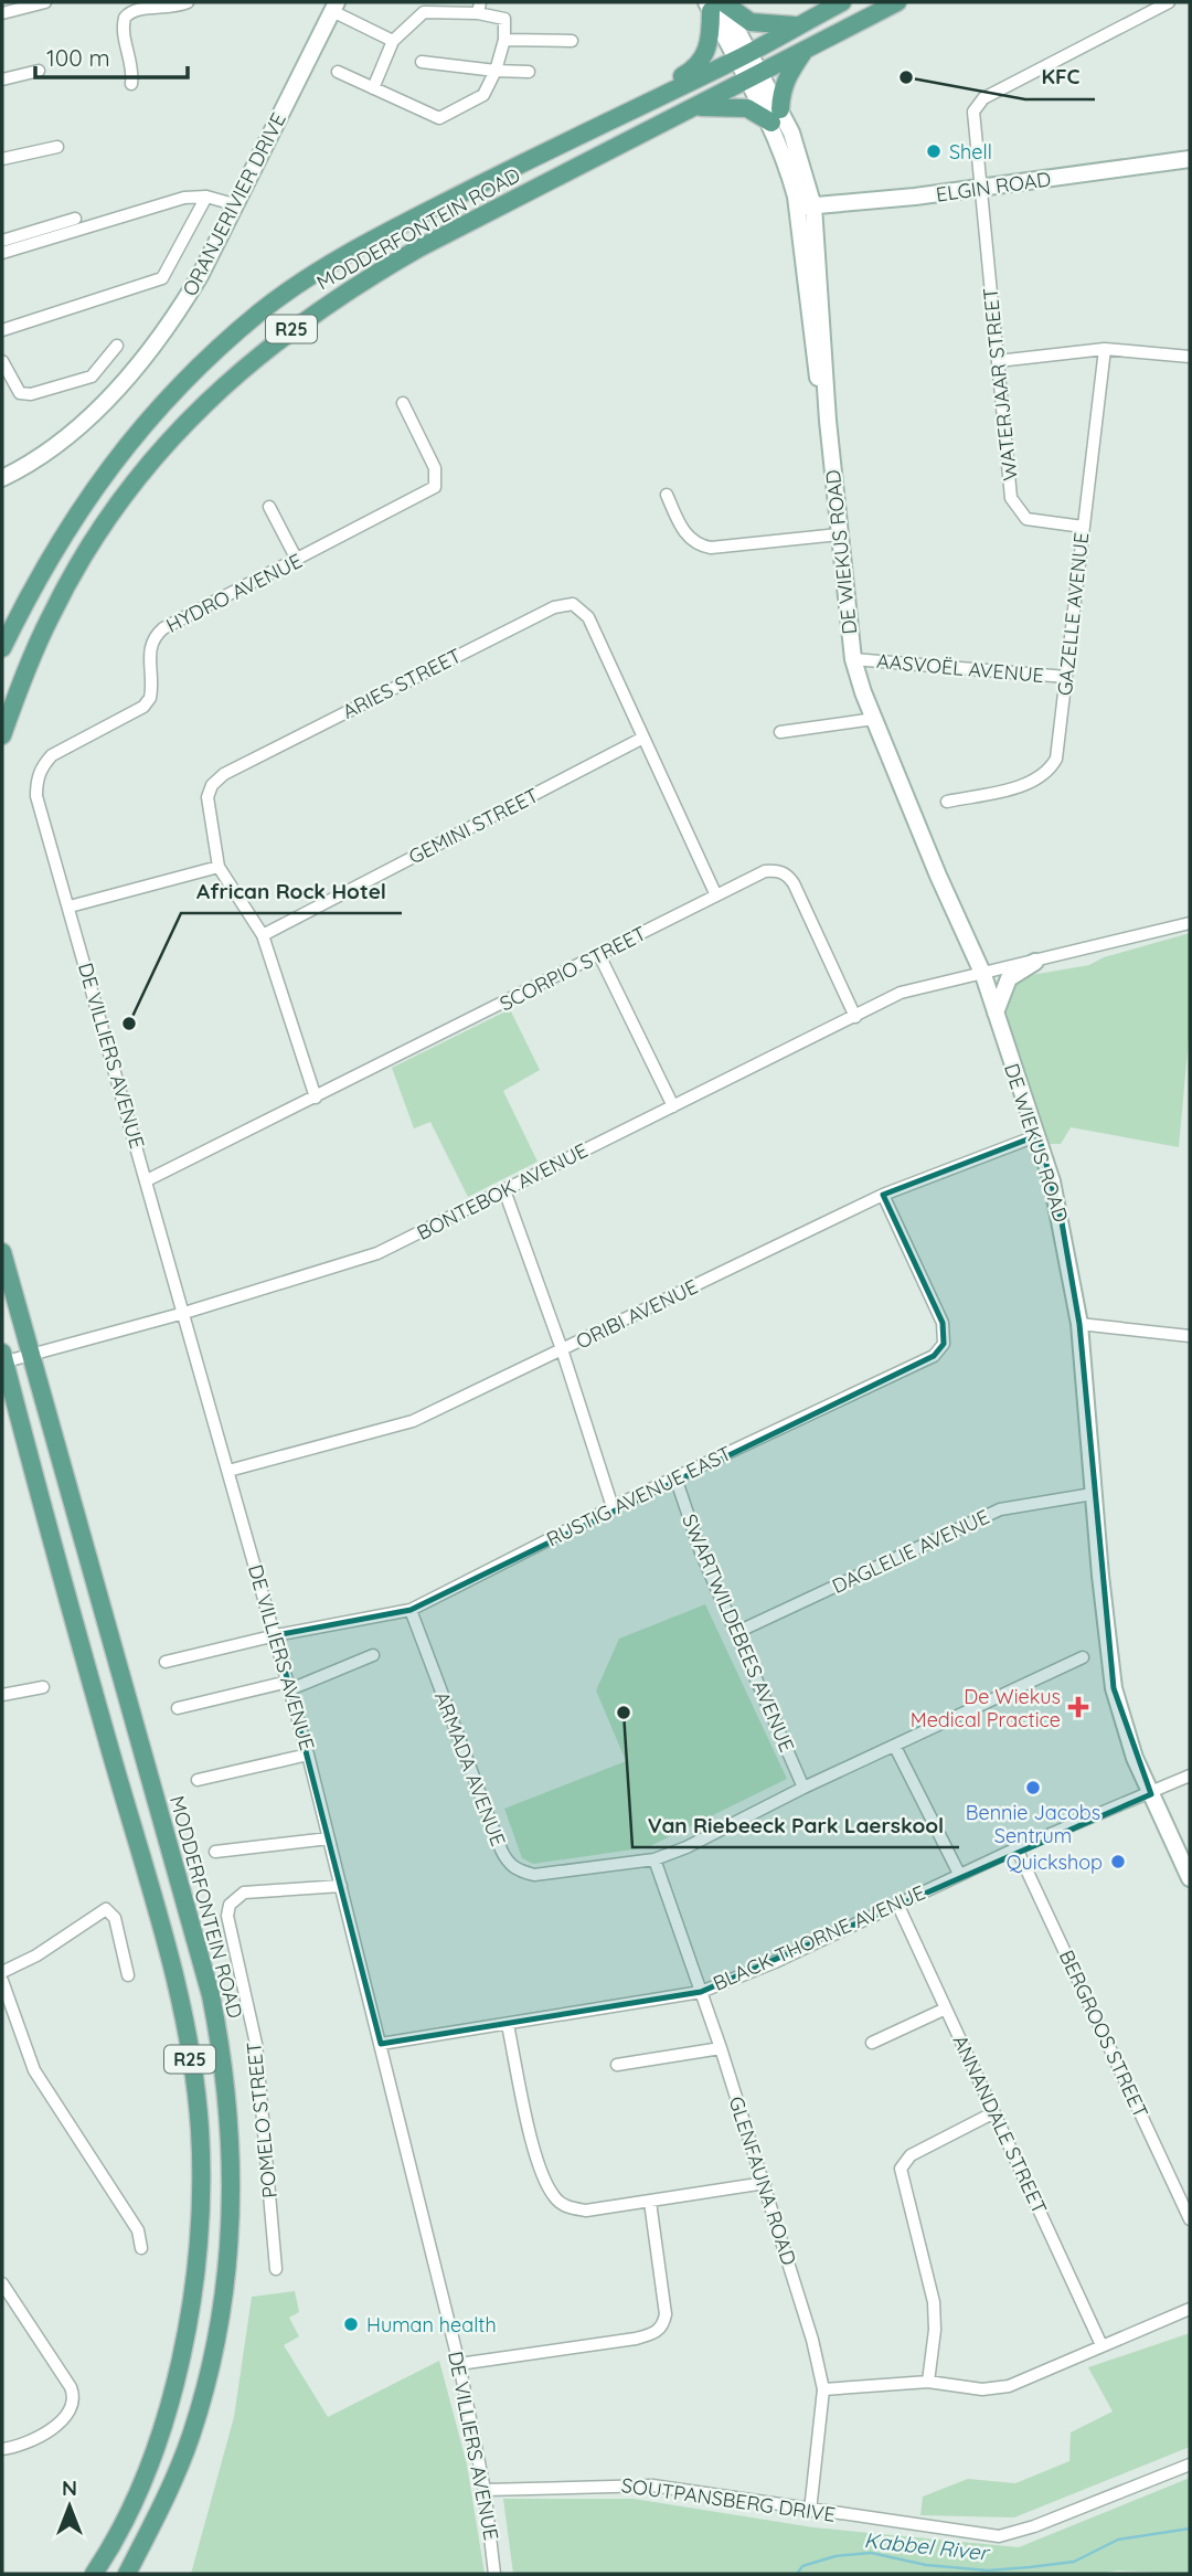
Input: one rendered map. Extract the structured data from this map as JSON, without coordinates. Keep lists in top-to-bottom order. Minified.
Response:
{"streets":{"main road":["MODDERFONTEIN ROAD","R25"],"street":["ELGIN ROAD","ORANJERIVIER DRIVE","WATERJAAR STREET","DE WIEKUS ROAD","HYDRO AVENUE","GAZELLE AVENUE","AASVOËL AVENUE","ARIES STREET","GEMINI STREET","SCORPIO STREET","DE VILLIERS AVENUE","BONTEBOK AVENUE","ORIBI AVENUE","RUSTIG AVENUE EAST","DAGLELIE AVENUE","SWARTWILDEBEES AVENUE","ARMADA AVENUE","BLACK THORNE AVENUE","BERGROOS STREET","POMELO STREET","ANNANDALE STREET","GLENFAUNA ROAD","SOUTPANSBERG DRIVE"]},"crossings":[["ELGIN ROAD","WATERJAAR STREET"],["ELGIN ROAD","DE WIEKUS ROAD"],["MODDERFONTEIN ROAD","DE WIEKUS ROAD"],["MODDERFONTEIN ROAD","BONTEBOK AVENUE"],["R25","BONTEBOK AVENUE"],["WATERJAAR STREET","GAZELLE AVENUE"],["DE WIEKUS ROAD","AASVOËL AVENUE"],["DE WIEKUS ROAD","BONTEBOK AVENUE"],["DE WIEKUS ROAD","ORIBI AVENUE"],["DE WIEKUS ROAD","DAGLELIE AVENUE"],["DE WIEKUS ROAD","BLACK THORNE AVENUE"],["HYDRO AVENUE","DE VILLIERS AVENUE"],["GAZELLE AVENUE","AASVOËL AVENUE"],["ARIES STREET","GEMINI STREET"],["SCORPIO STREET","DE VILLIERS AVENUE"],["SCORPIO STREET","BONTEBOK AVENUE"],["DE VILLIERS AVENUE","BONTEBOK AVENUE"],["DE VILLIERS AVENUE","ORIBI AVENUE"],["DE VILLIERS AVENUE","RUSTIG AVENUE EAST"],["DE VILLIERS AVENUE","BLACK THORNE AVENUE"],["DE VILLIERS AVENUE","POMELO STREET"],["DE VILLIERS AVENUE","SOUTPANSBERG DRIVE"],["ORIBI AVENUE","RUSTIG AVENUE EAST"],["RUSTIG AVENUE EAST","SWARTWILDEBEES AVENUE"],["RUSTIG AVENUE EAST","ARMADA AVENUE"],["DAGLELIE AVENUE","SWARTWILDEBEES AVENUE"],["SWARTWILDEBEES AVENUE","ARMADA AVENUE"],["ARMADA AVENUE","GLENFAUNA ROAD"],["BLACK THORNE AVENUE","BERGROOS STREET"],["BLACK THORNE AVENUE","ANNANDALE STREET"],["BLACK THORNE AVENUE","GLENFAUNA ROAD"],["GLENFAUNA ROAD","SOUTPANSBERG DRIVE"]],"water":["Kabbel River"],"places":{"other":["KFC","Shell","African Rock Hotel","Van Riebeeck Park Laerskool","Bennie Jacobs Sentrum","Quickshop","Human health"],"health":["De Wiekus Medical Practice"]},"scale_bar":"100 m","north":"top"}
